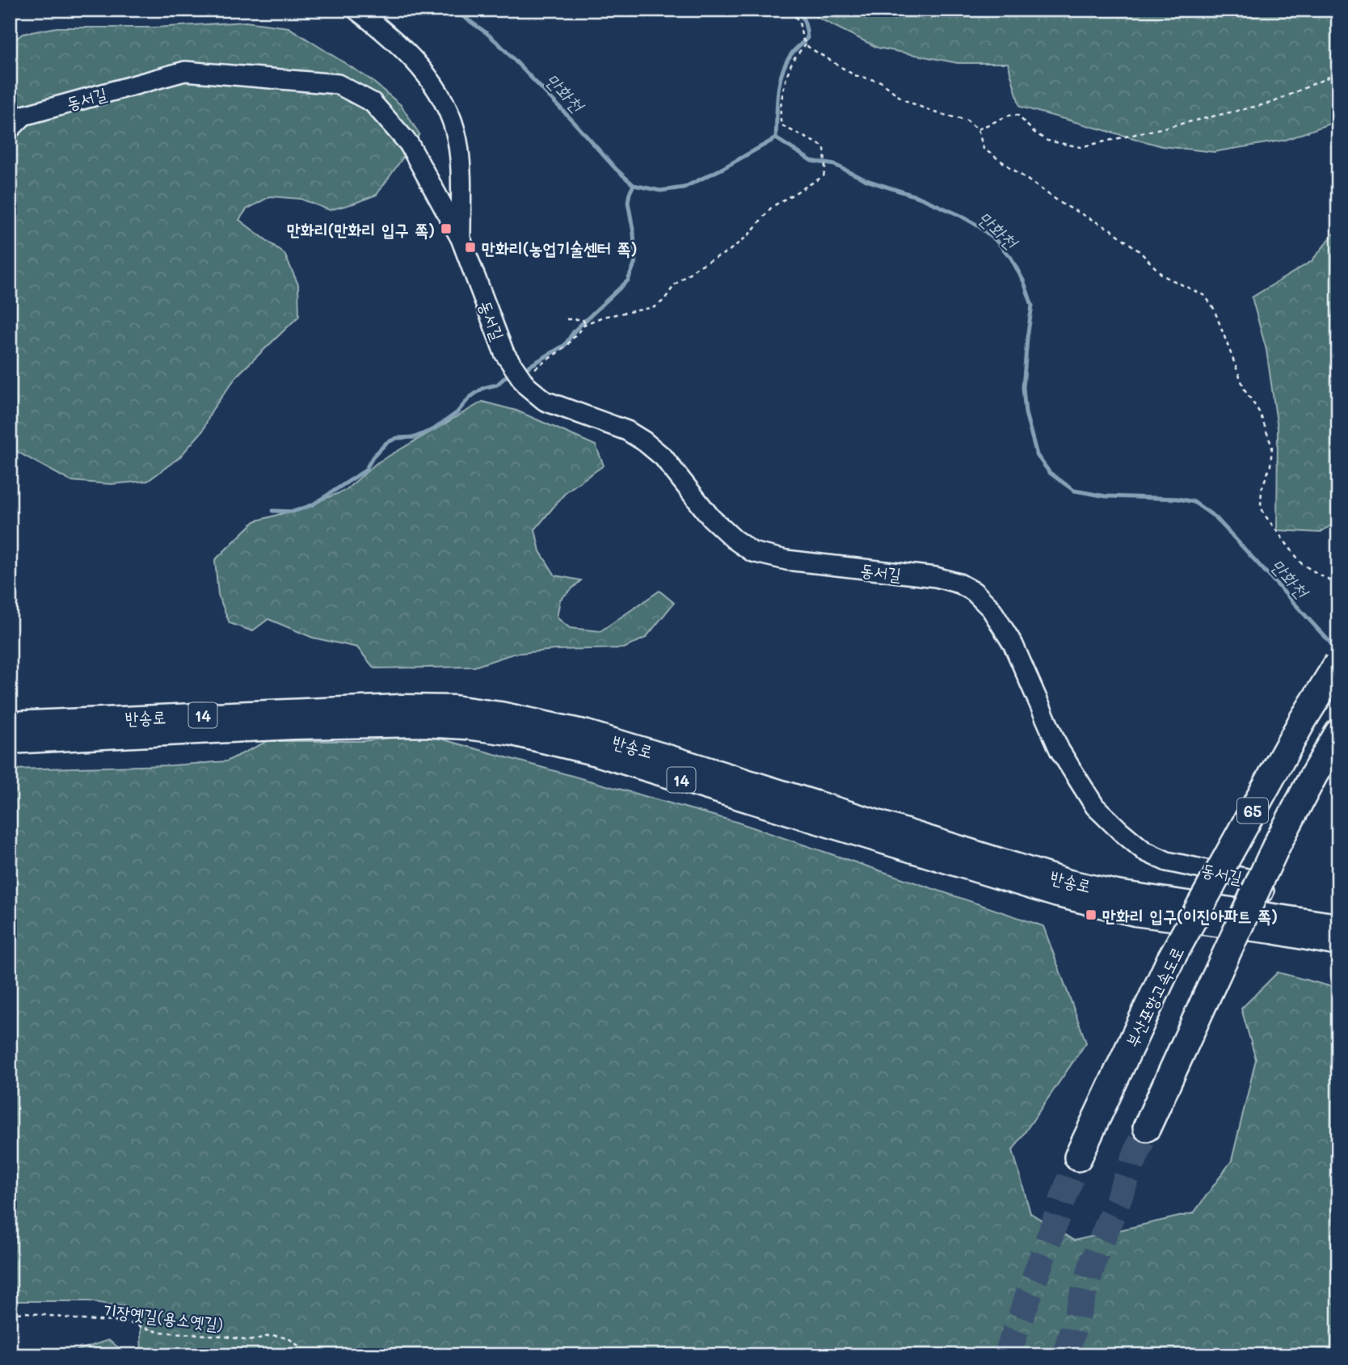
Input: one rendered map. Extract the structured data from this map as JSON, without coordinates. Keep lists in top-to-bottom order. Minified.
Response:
{"streets":{"highway":["65","부산포항고속도로"],"main road":["14","반송로"],"street":["동서길"],"path":["기장옛길(용소옛길)"]},"crossings":[["동서길","반송로"]],"water":["만화천"],"places":{"transit":["만화리(만화리 입구 쪽)","만화리(농업기술센터 쪽)","만화리 입구(이진아파트 쪽)"]}}
